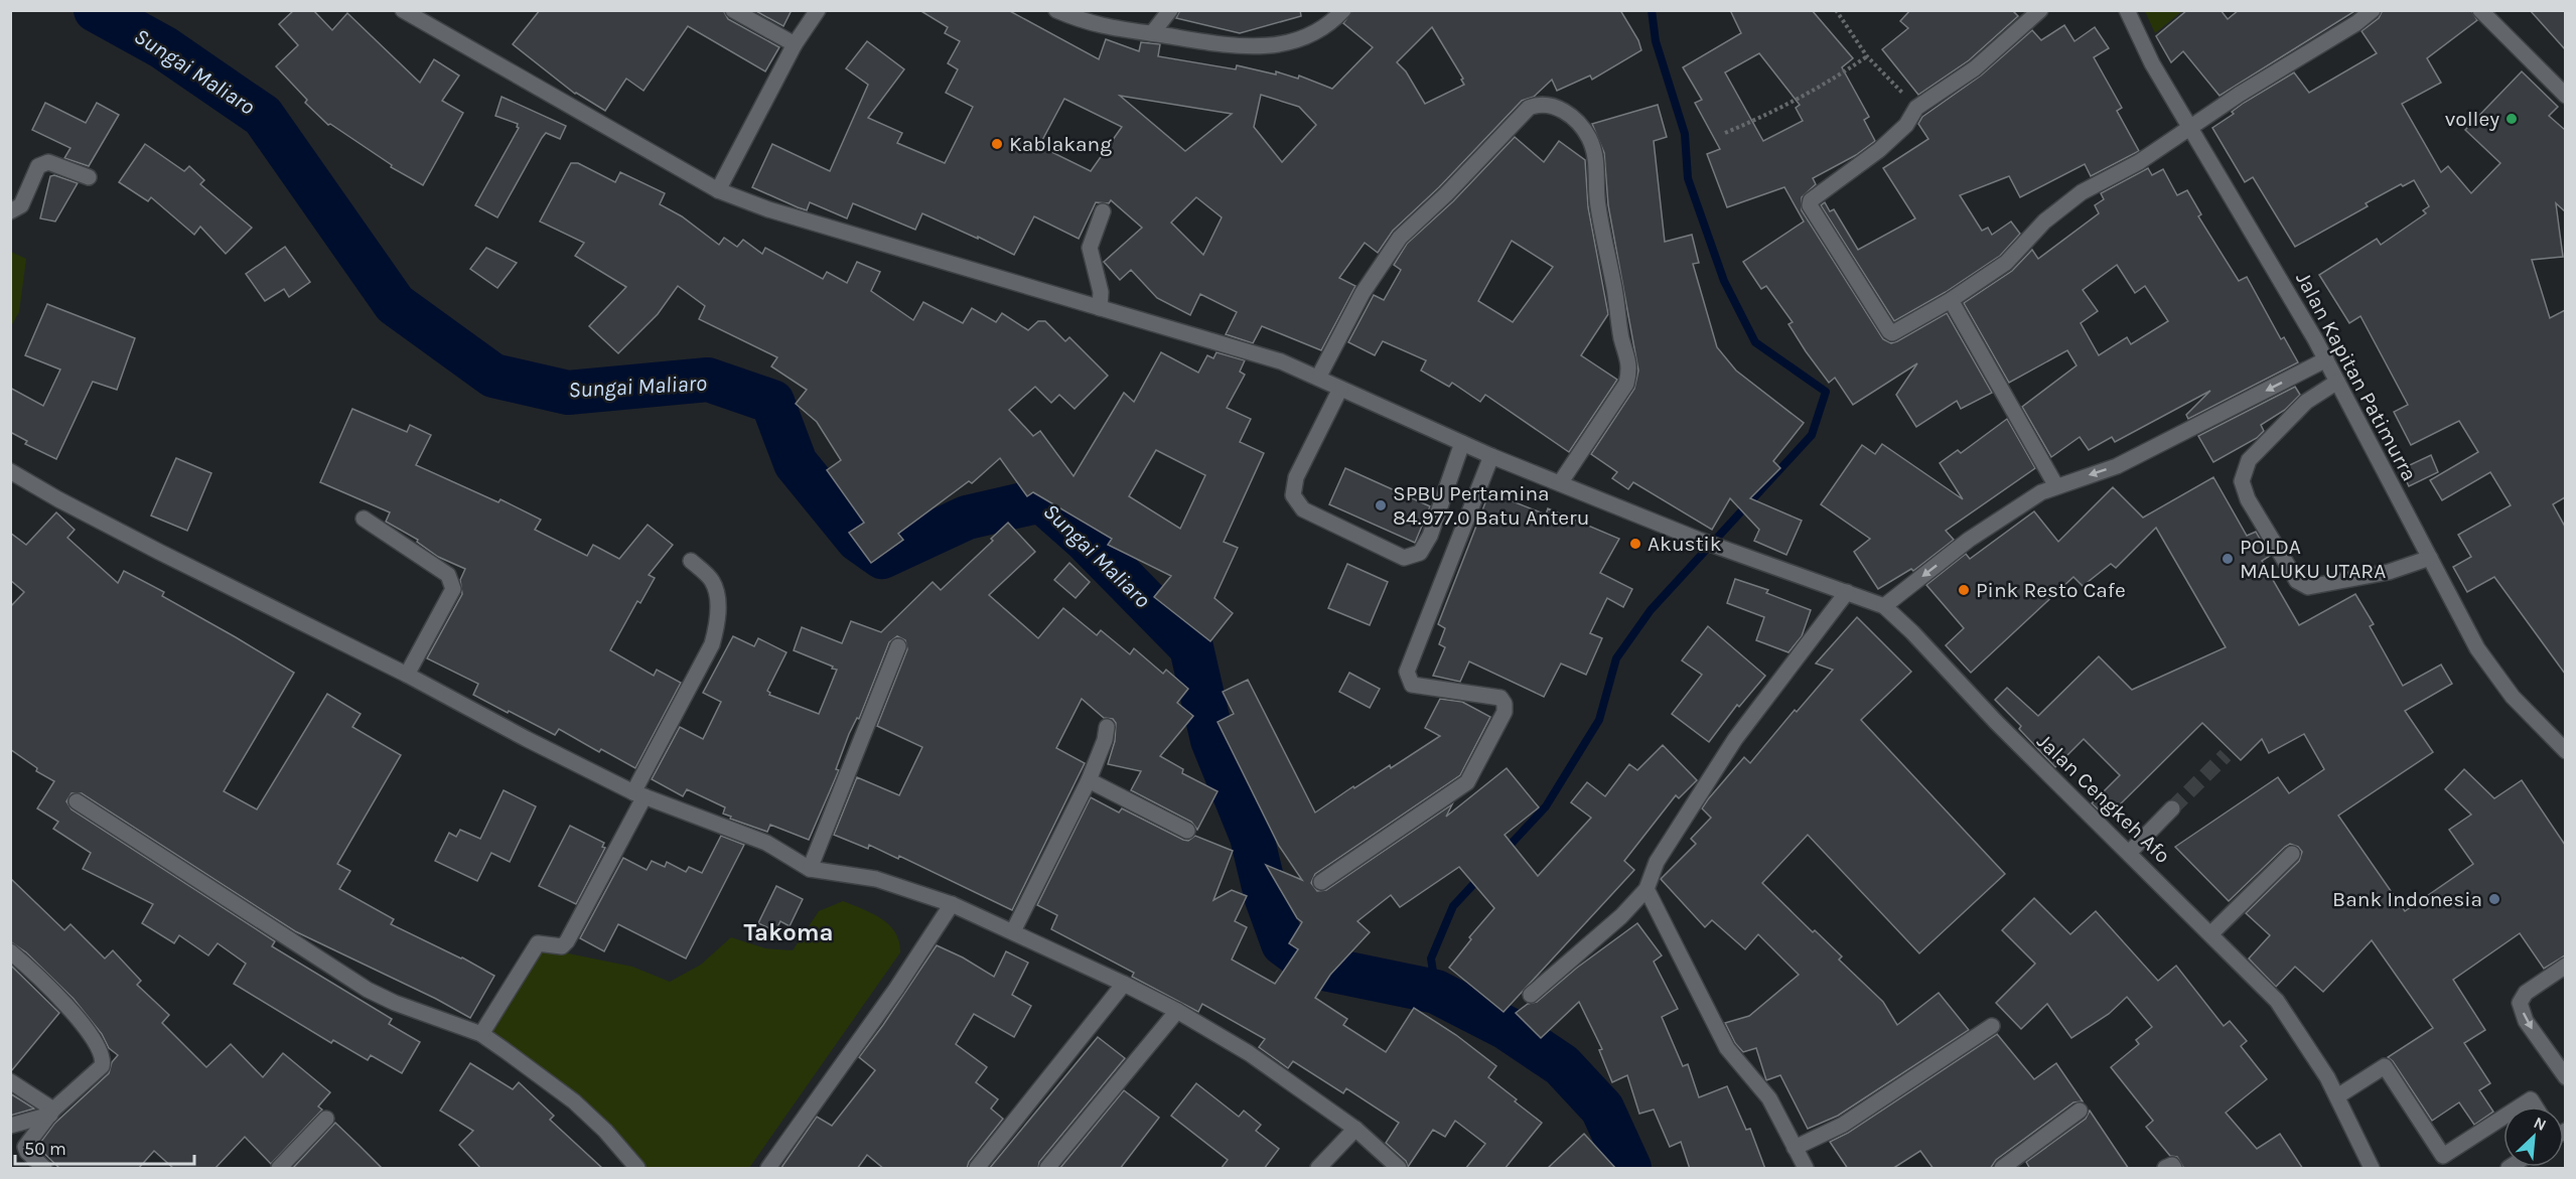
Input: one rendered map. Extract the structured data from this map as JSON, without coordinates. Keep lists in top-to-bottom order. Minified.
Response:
{"streets":{"street":["Jalan Kapitan Patimurra","Jalan Cengkeh Afo"]},"districts":["Takoma"],"water":["Sungai Maliaro"],"places":["volley","Kablakang","SPBU Pertamina 84.977.0 Batu Anteru","Akustik","POLDA MALUKU UTARA","Pink Resto Cafe","Bank Indonesia"],"scale_bar":"50 m","north":"top right"}
